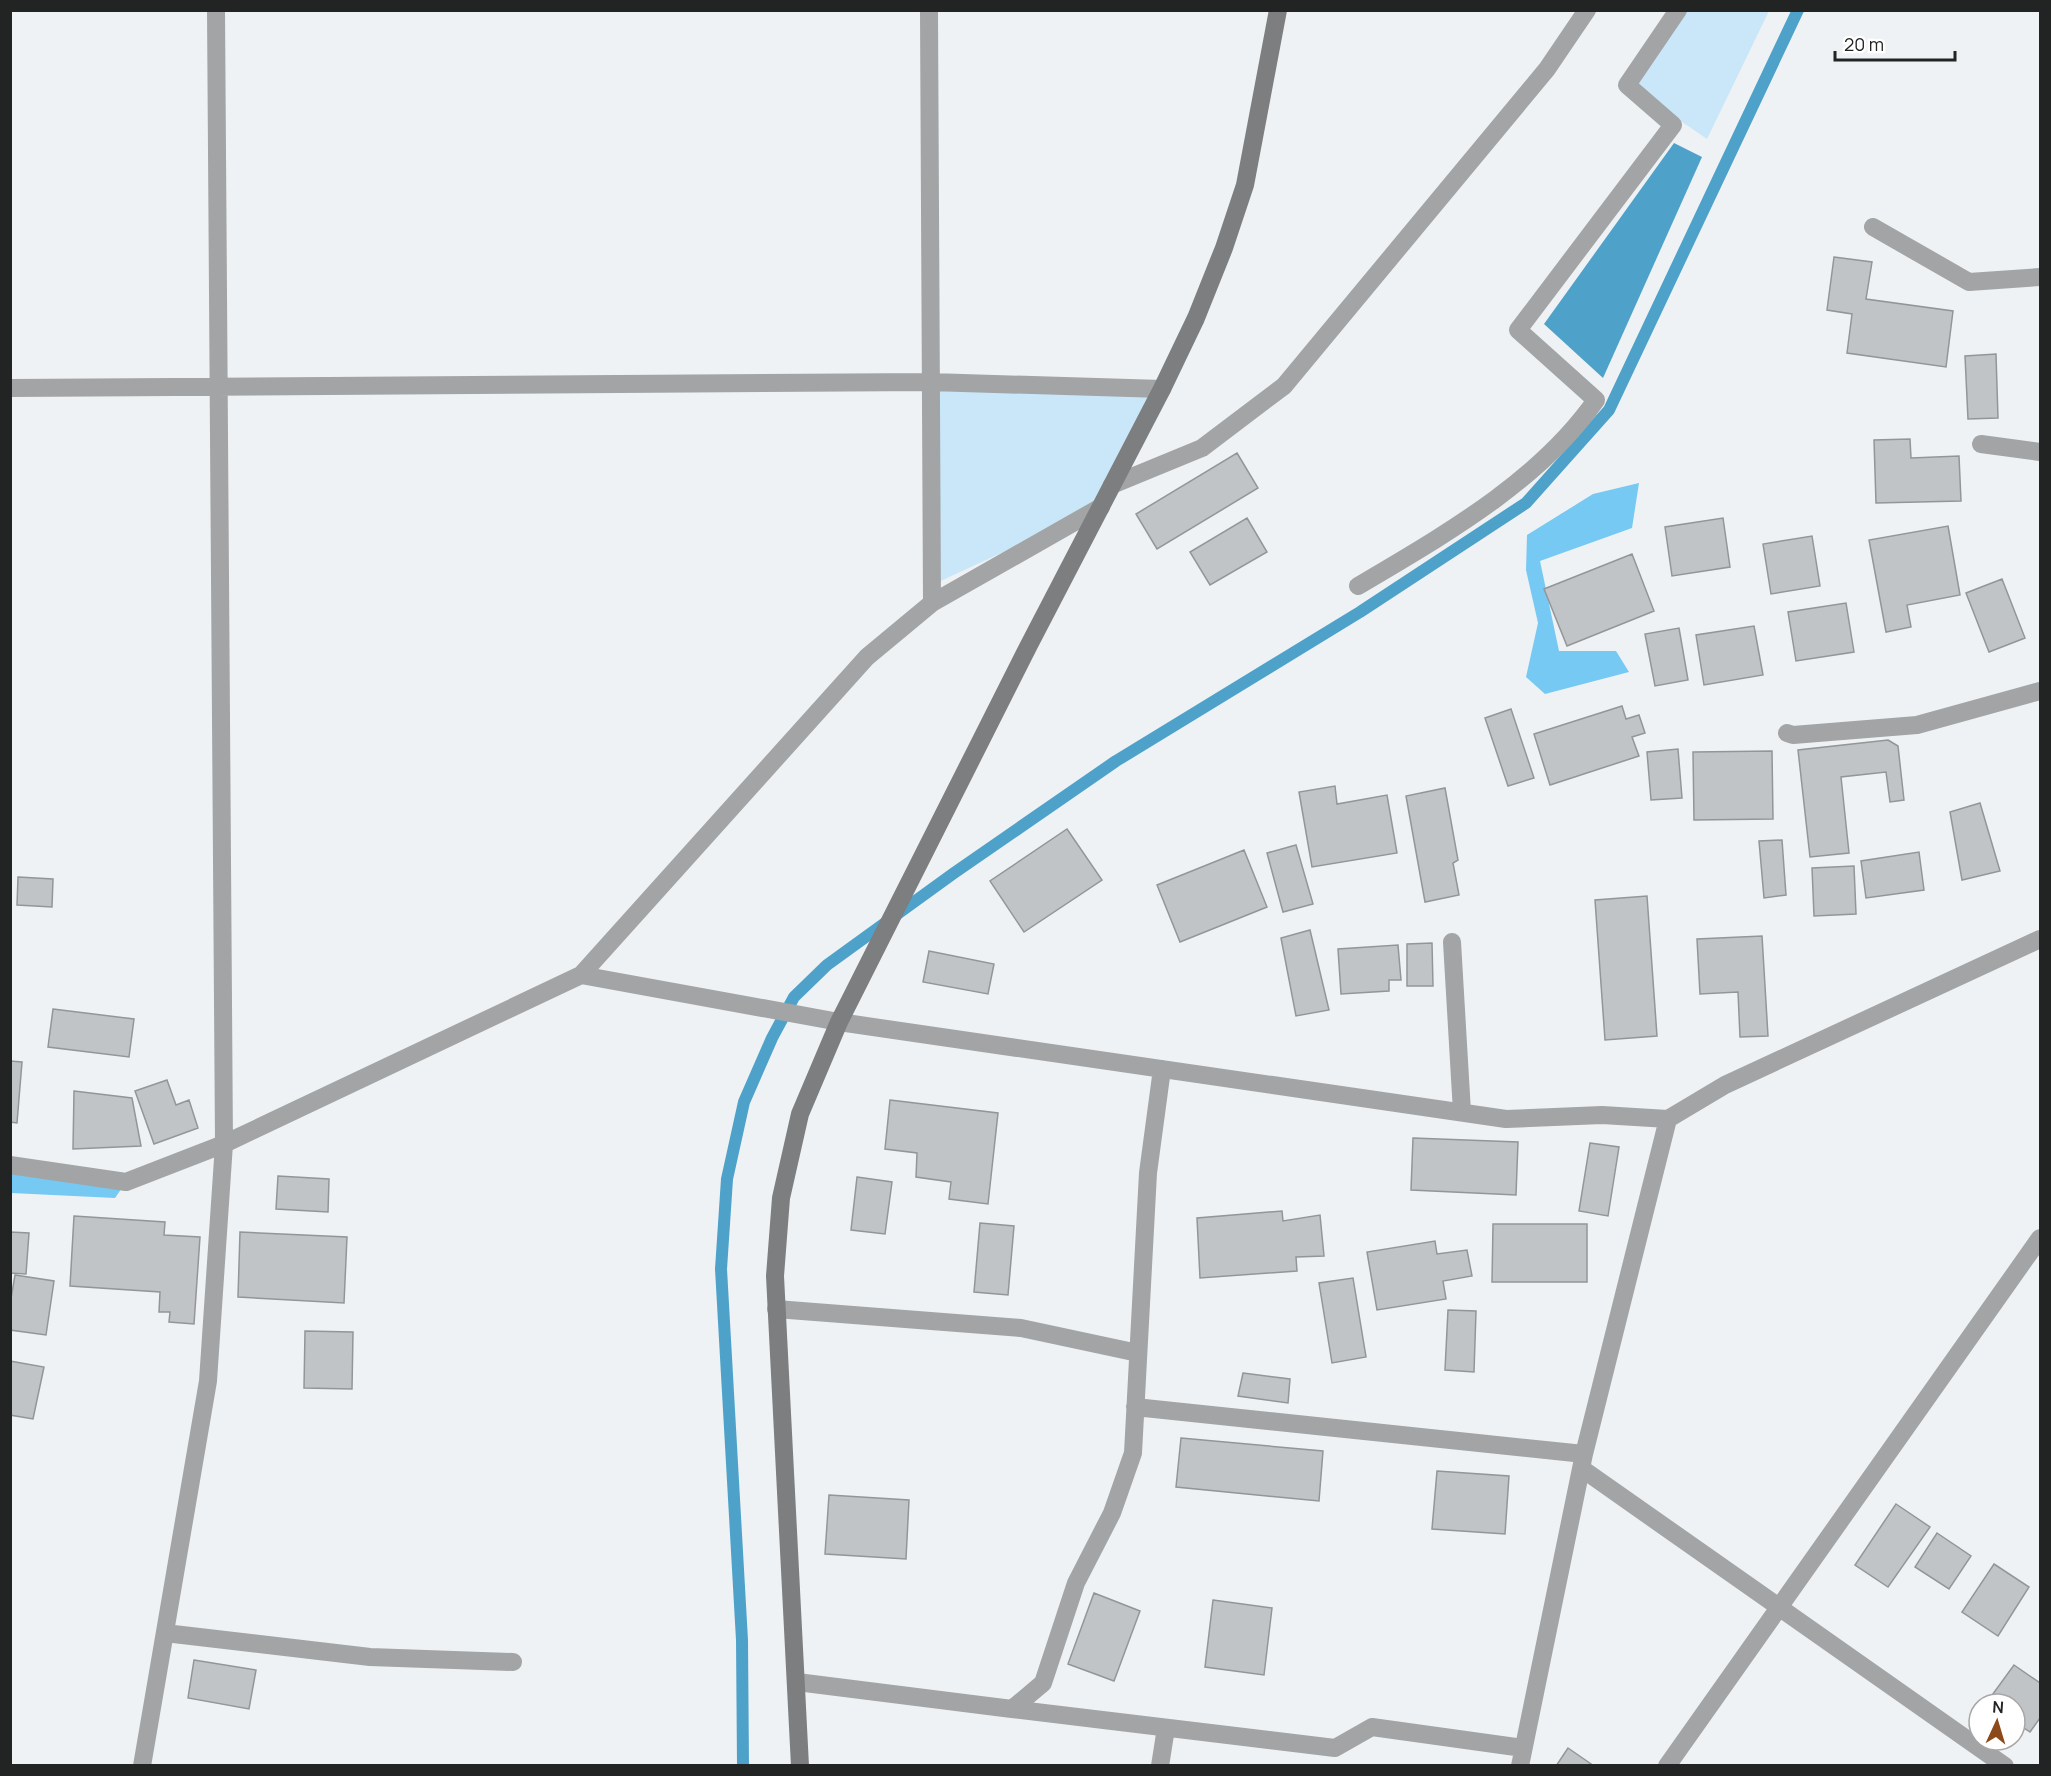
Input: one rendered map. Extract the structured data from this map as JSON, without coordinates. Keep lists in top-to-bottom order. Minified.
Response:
{"scale_bar":"20 m","north":"top"}
